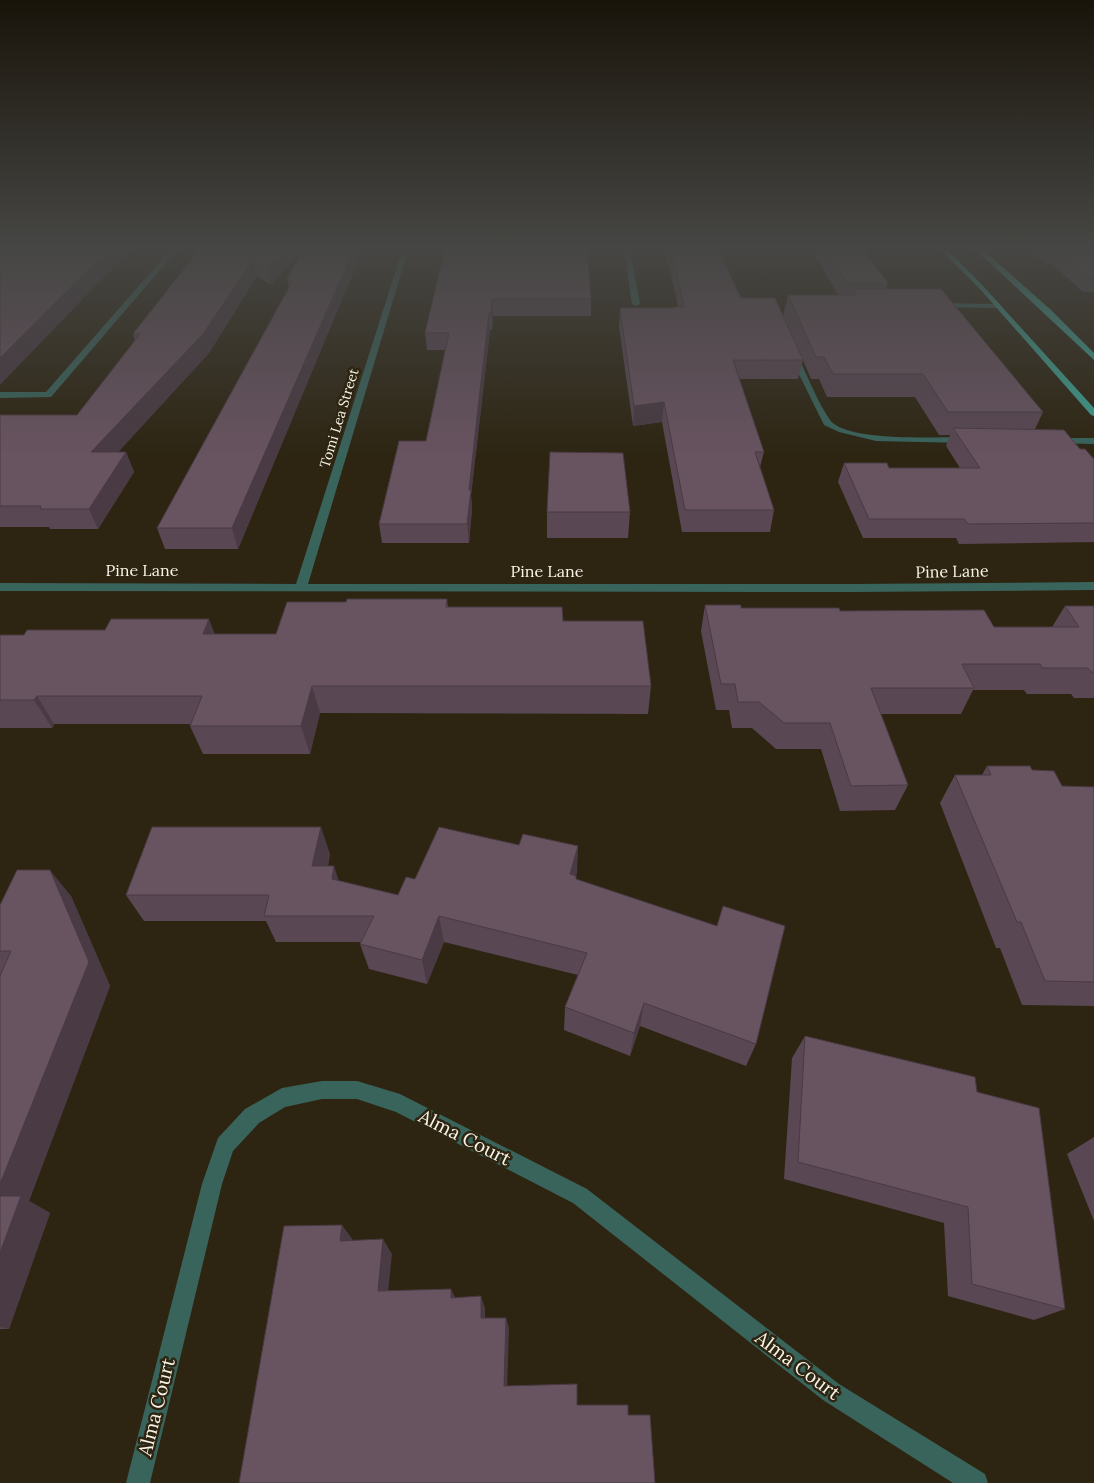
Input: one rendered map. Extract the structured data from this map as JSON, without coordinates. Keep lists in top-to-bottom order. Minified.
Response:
{"streets":{"street":["Tomi Lea Street","Pine Lane","Alma Court"]},"crossings":[["Tomi Lea Street","Pine Lane"]]}
